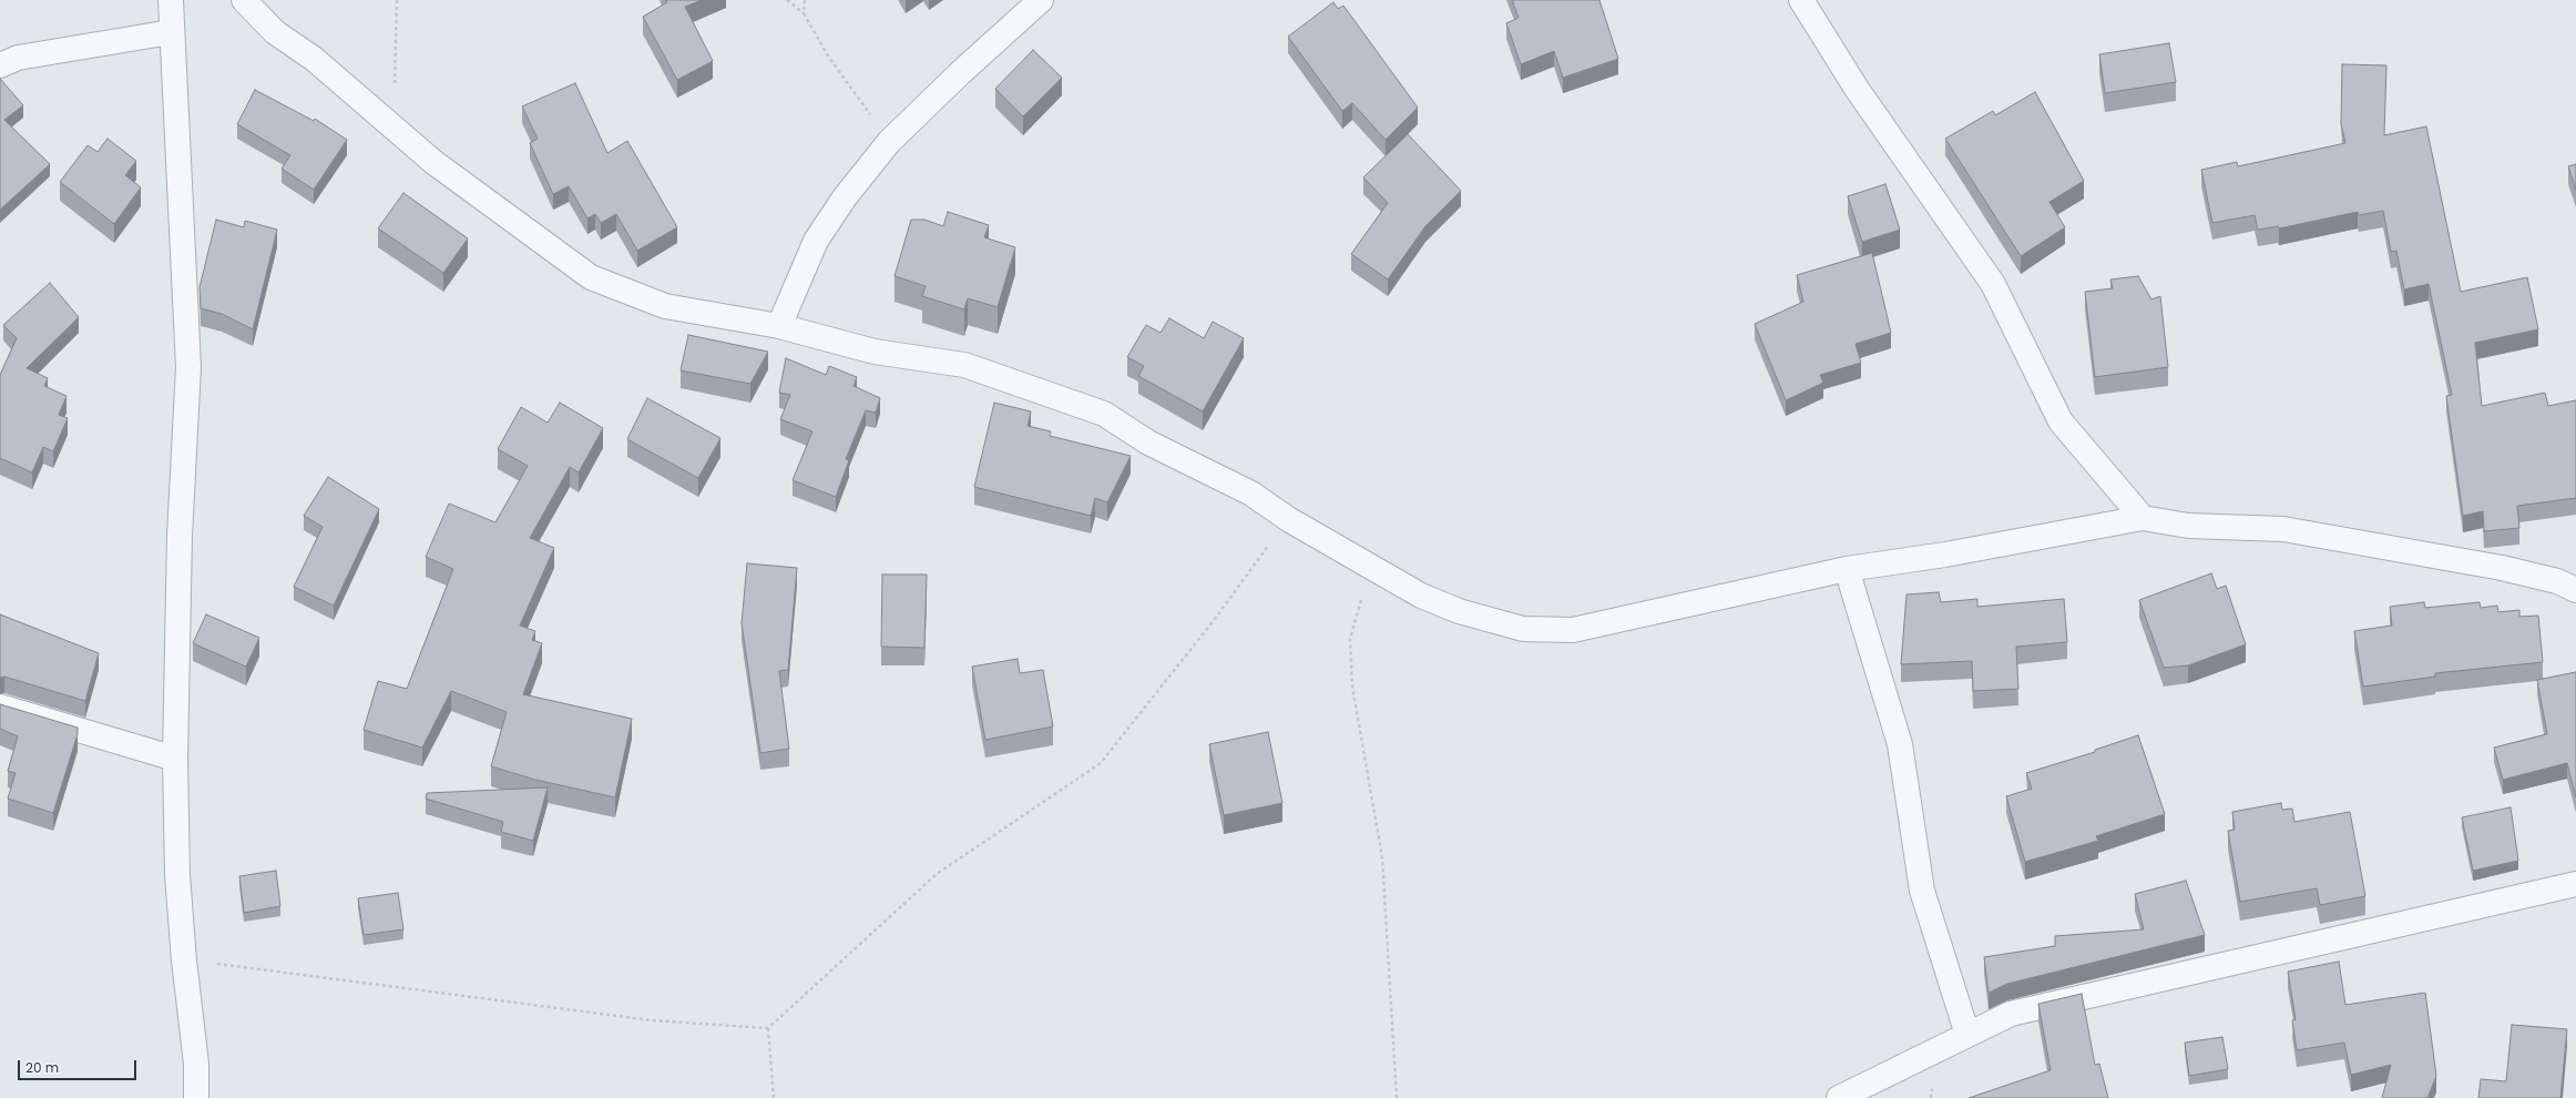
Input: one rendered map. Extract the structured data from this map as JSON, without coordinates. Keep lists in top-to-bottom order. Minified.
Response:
{"scale_bar":"20 m"}
